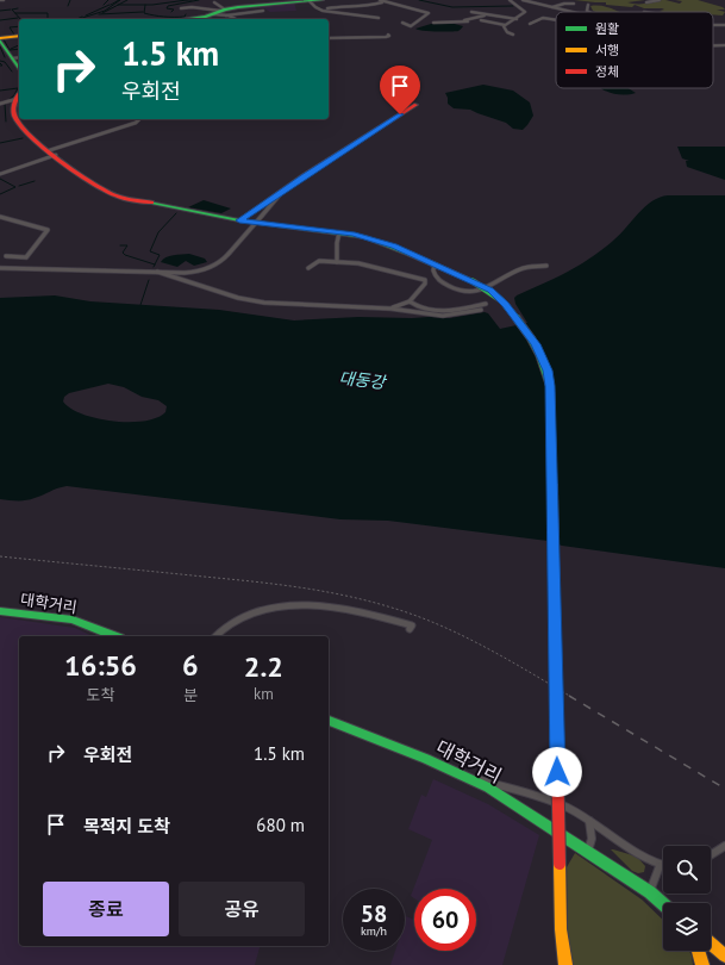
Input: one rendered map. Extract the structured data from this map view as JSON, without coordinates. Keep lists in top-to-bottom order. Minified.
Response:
{"streets":{"main road":["대학거리"]},"water":["대동강"],"legend":["원활","서행","정체"],"page":{"turn":["1.5 km","우회전"],"eta":["16:56","도착","6","분","2.2","km"],"list":[{"name":"우회전","value":"1.5 km"},{"name":"목적지 도착","value":"680 m"}],"buttons":["종료","공유"],"speed":"58 km/h","limit":"60"}}
